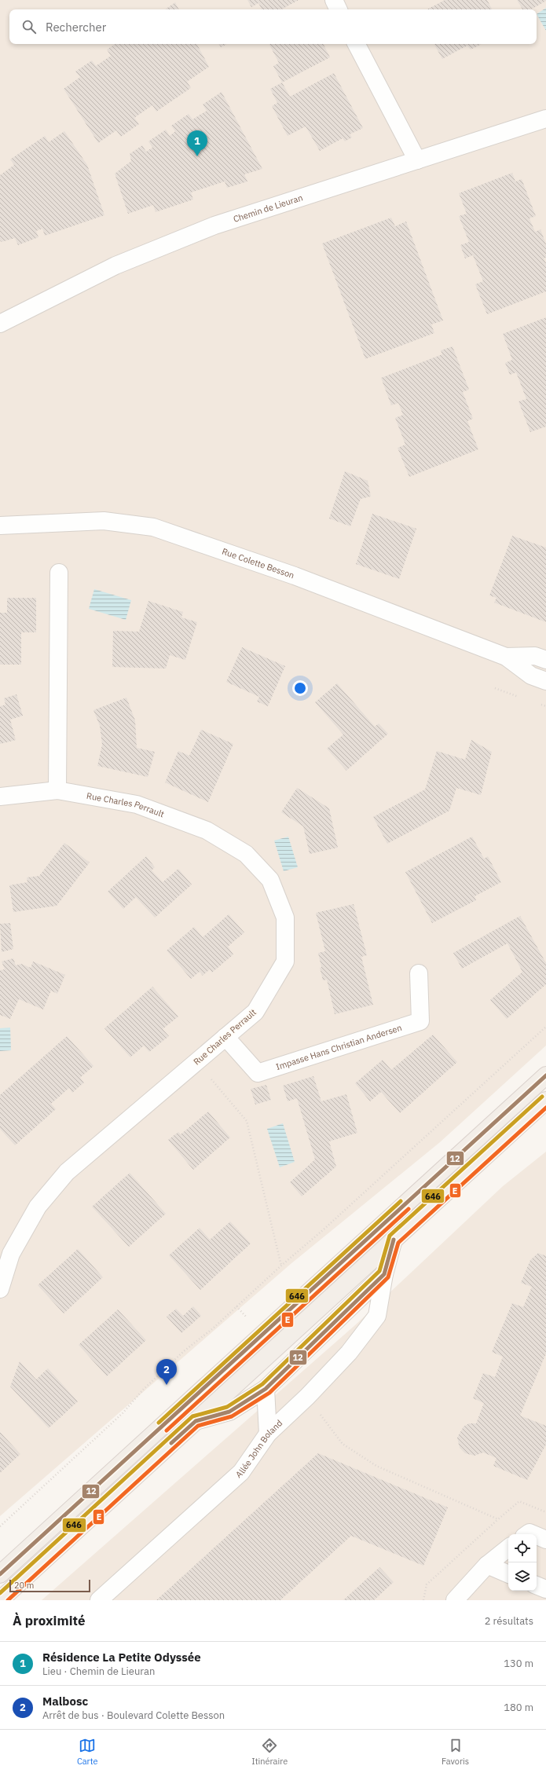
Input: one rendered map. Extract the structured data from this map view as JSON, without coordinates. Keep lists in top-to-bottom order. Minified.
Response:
{"streets":{"street":["Chemin de Lieuran","Rue Colette Besson","Rue Charles Perrault","Impasse Hans Christian Andersen","Allée John Boland"]},"crossings":[["Rue Charles Perrault","Impasse Hans Christian Andersen"]],"lines":["transit line 12","transit line 646","transit line E"],"scale_bar":"20 m","page":{"search":"Rechercher","pins":["1","2"],"scale":"20 m","heading":["À proximité","2 résultats"],"list":[{"mark":"1","name":"Résidence La Petite Odyssée","note":"Lieu · Chemin de Lieuran","value":"130 m"},{"mark":"2","name":"Malbosc","note":"Arrêt de bus · Boulevard Colette Besson","value":"180 m"}],"nav":["Carte","Itinéraire","Favoris"]}}
